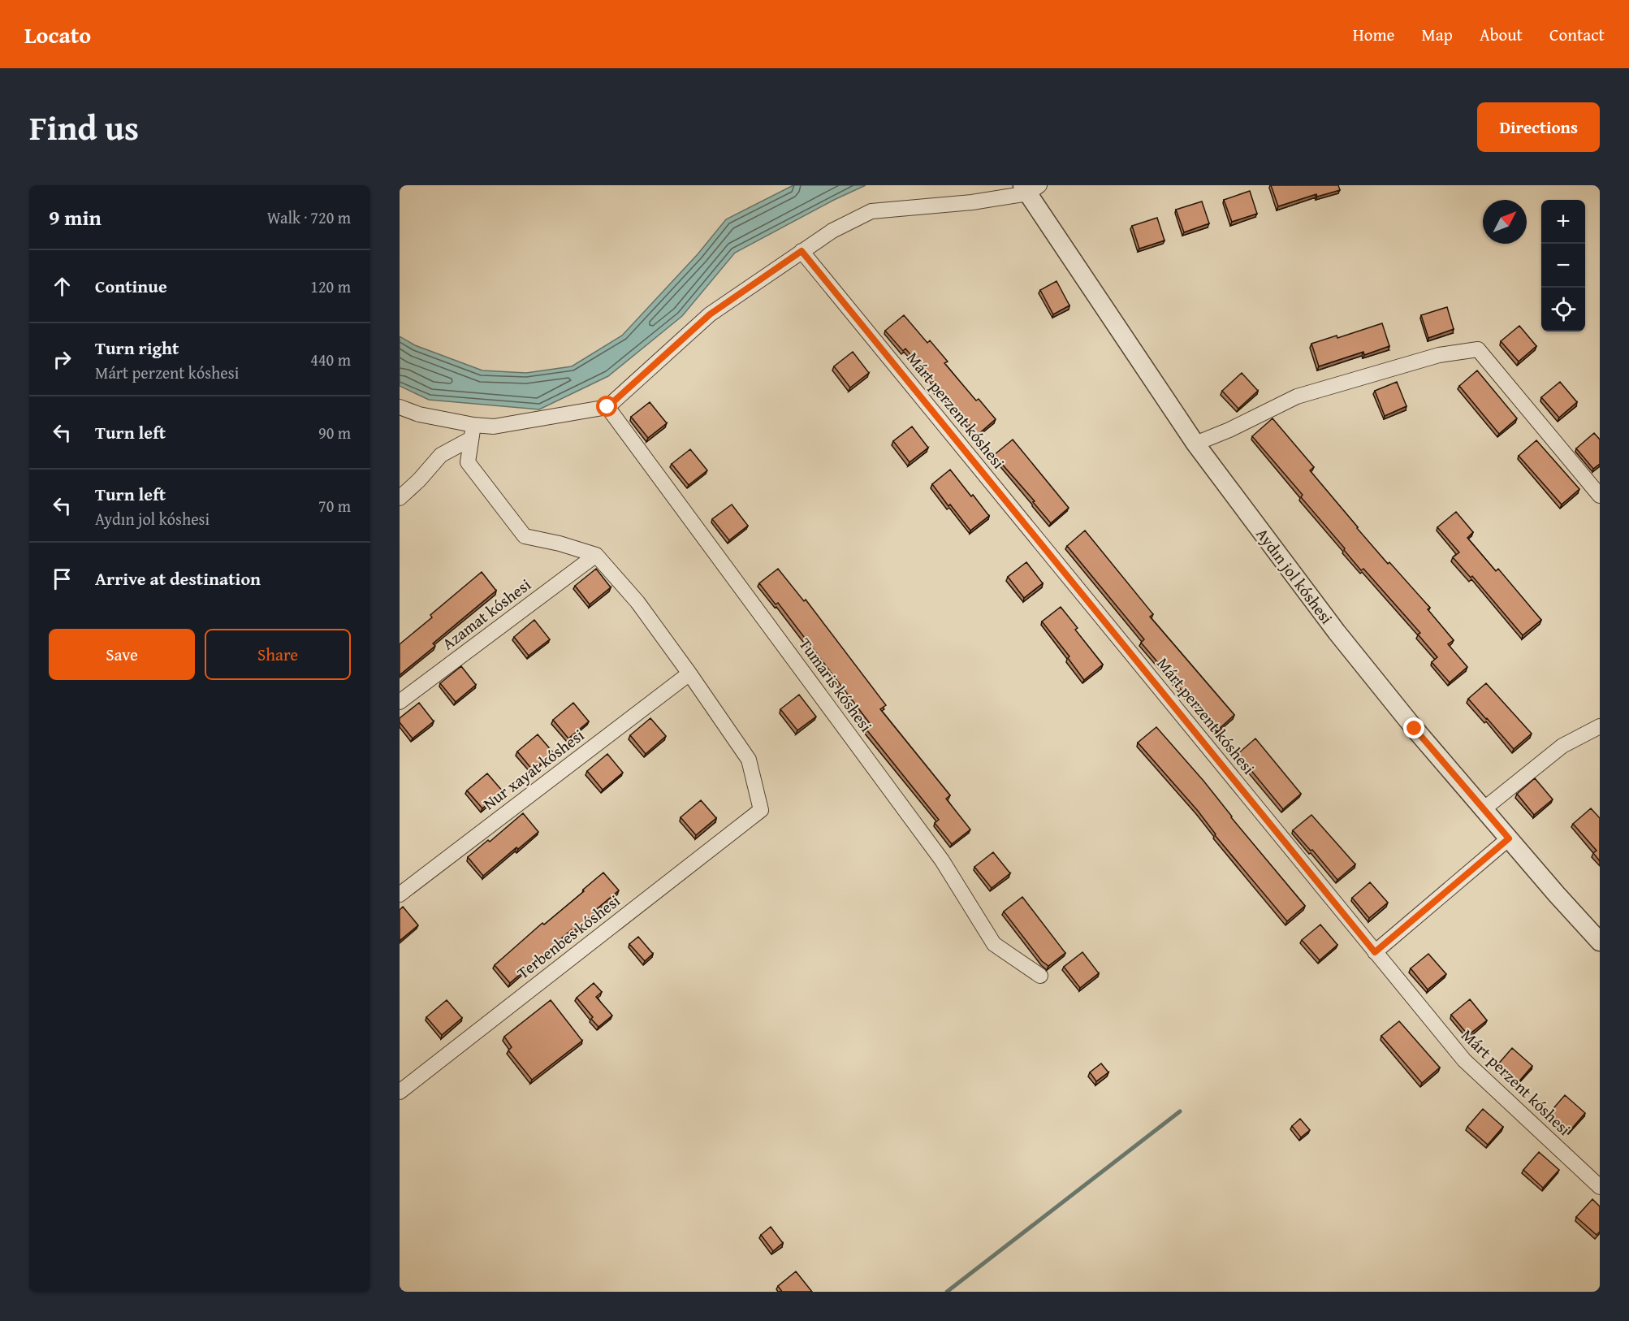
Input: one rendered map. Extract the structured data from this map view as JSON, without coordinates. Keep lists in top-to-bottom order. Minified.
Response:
{"streets":{"street":["Márt perzent kóshesi","Aydın jol kóshesi","Azamat kóshesi","Tumaris kóshesi","Nur xayat kóshesi","Terbenbes kóshesi"]},"crossings":[["Nur xayat kóshesi","Terbenbes kóshesi"]],"north":"top right","page":{"header":"Locato","nav":["Home","Map","About","Contact"],"title":"Find us","buttons":["Directions",["Save","Share"]],"heading":["9 min","Walk · 720 m"],"map_buttons":["+","−"],"list":[["Continue","120 m"],["Turn right","Márt perzent kóshesi","440 m"],["Turn left","90 m"],["Turn left","Aydın jol kóshesi","70 m"],"Arrive at destination"]}}
